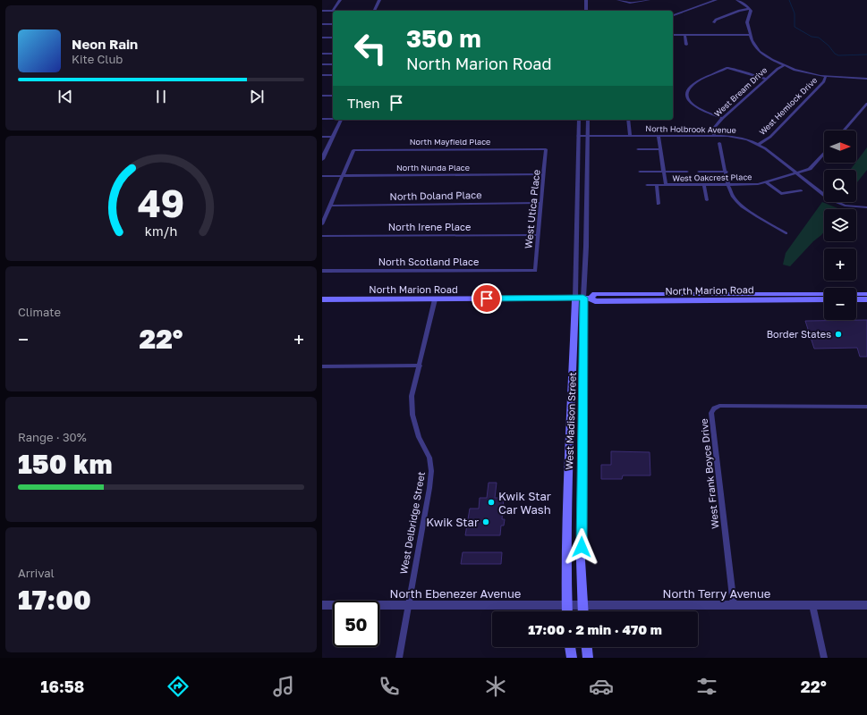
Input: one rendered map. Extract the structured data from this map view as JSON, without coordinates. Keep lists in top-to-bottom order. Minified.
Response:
{"streets":{"main road":["North Marion Road","West Madison Street"],"street":["West Bream Drive","West Hemlock Drive","North Holbrook Avenue","North Mayfield Place","North Nunda Place","West Oakcrest Place","North Doland Place","West Utica Place","North Irene Place","North Scotland Place","West Frank Boyce Drive","West Delbridge Street","North Ebenezer Avenue","North Terry Avenue"]},"crossings":[["West Bream Drive","North Holbrook Avenue"],["West Hemlock Drive","North Holbrook Avenue"],["North Holbrook Avenue","West Oakcrest Place"],["North Holbrook Avenue","West Madison Street"],["North Mayfield Place","North Nunda Place"],["North Mayfield Place","West Utica Place"],["North Nunda Place","West Utica Place"],["North Doland Place","West Utica Place"],["West Utica Place","North Irene Place"],["West Utica Place","North Scotland Place"],["North Marion Road","West Madison Street"],["North Marion Road","West Delbridge Street"],["West Madison Street","North Ebenezer Avenue"],["West Madison Street","North Terry Avenue"],["West Frank Boyce Drive","North Terry Avenue"],["West Delbridge Street","North Ebenezer Avenue"],["North Ebenezer Avenue","North Terry Avenue"]],"places":["Border States","Kwik Star Car Wash","Kwik Star"],"north":"right","page":{"turn":["350 m","North Marion Road"],"song":["Neon Rain","Kite Club"],"then":"Then","map_buttons":["+","−"],"tile":["Climate",["Range · 30%","150 km"],["Arrival","17:00"]],"heat":["−","22°","+"],"limit":"50","trip":"17:00 · 2 min · 470 m","tabs":["16:58","22°"],"gauge":["49","km/h"]}}
